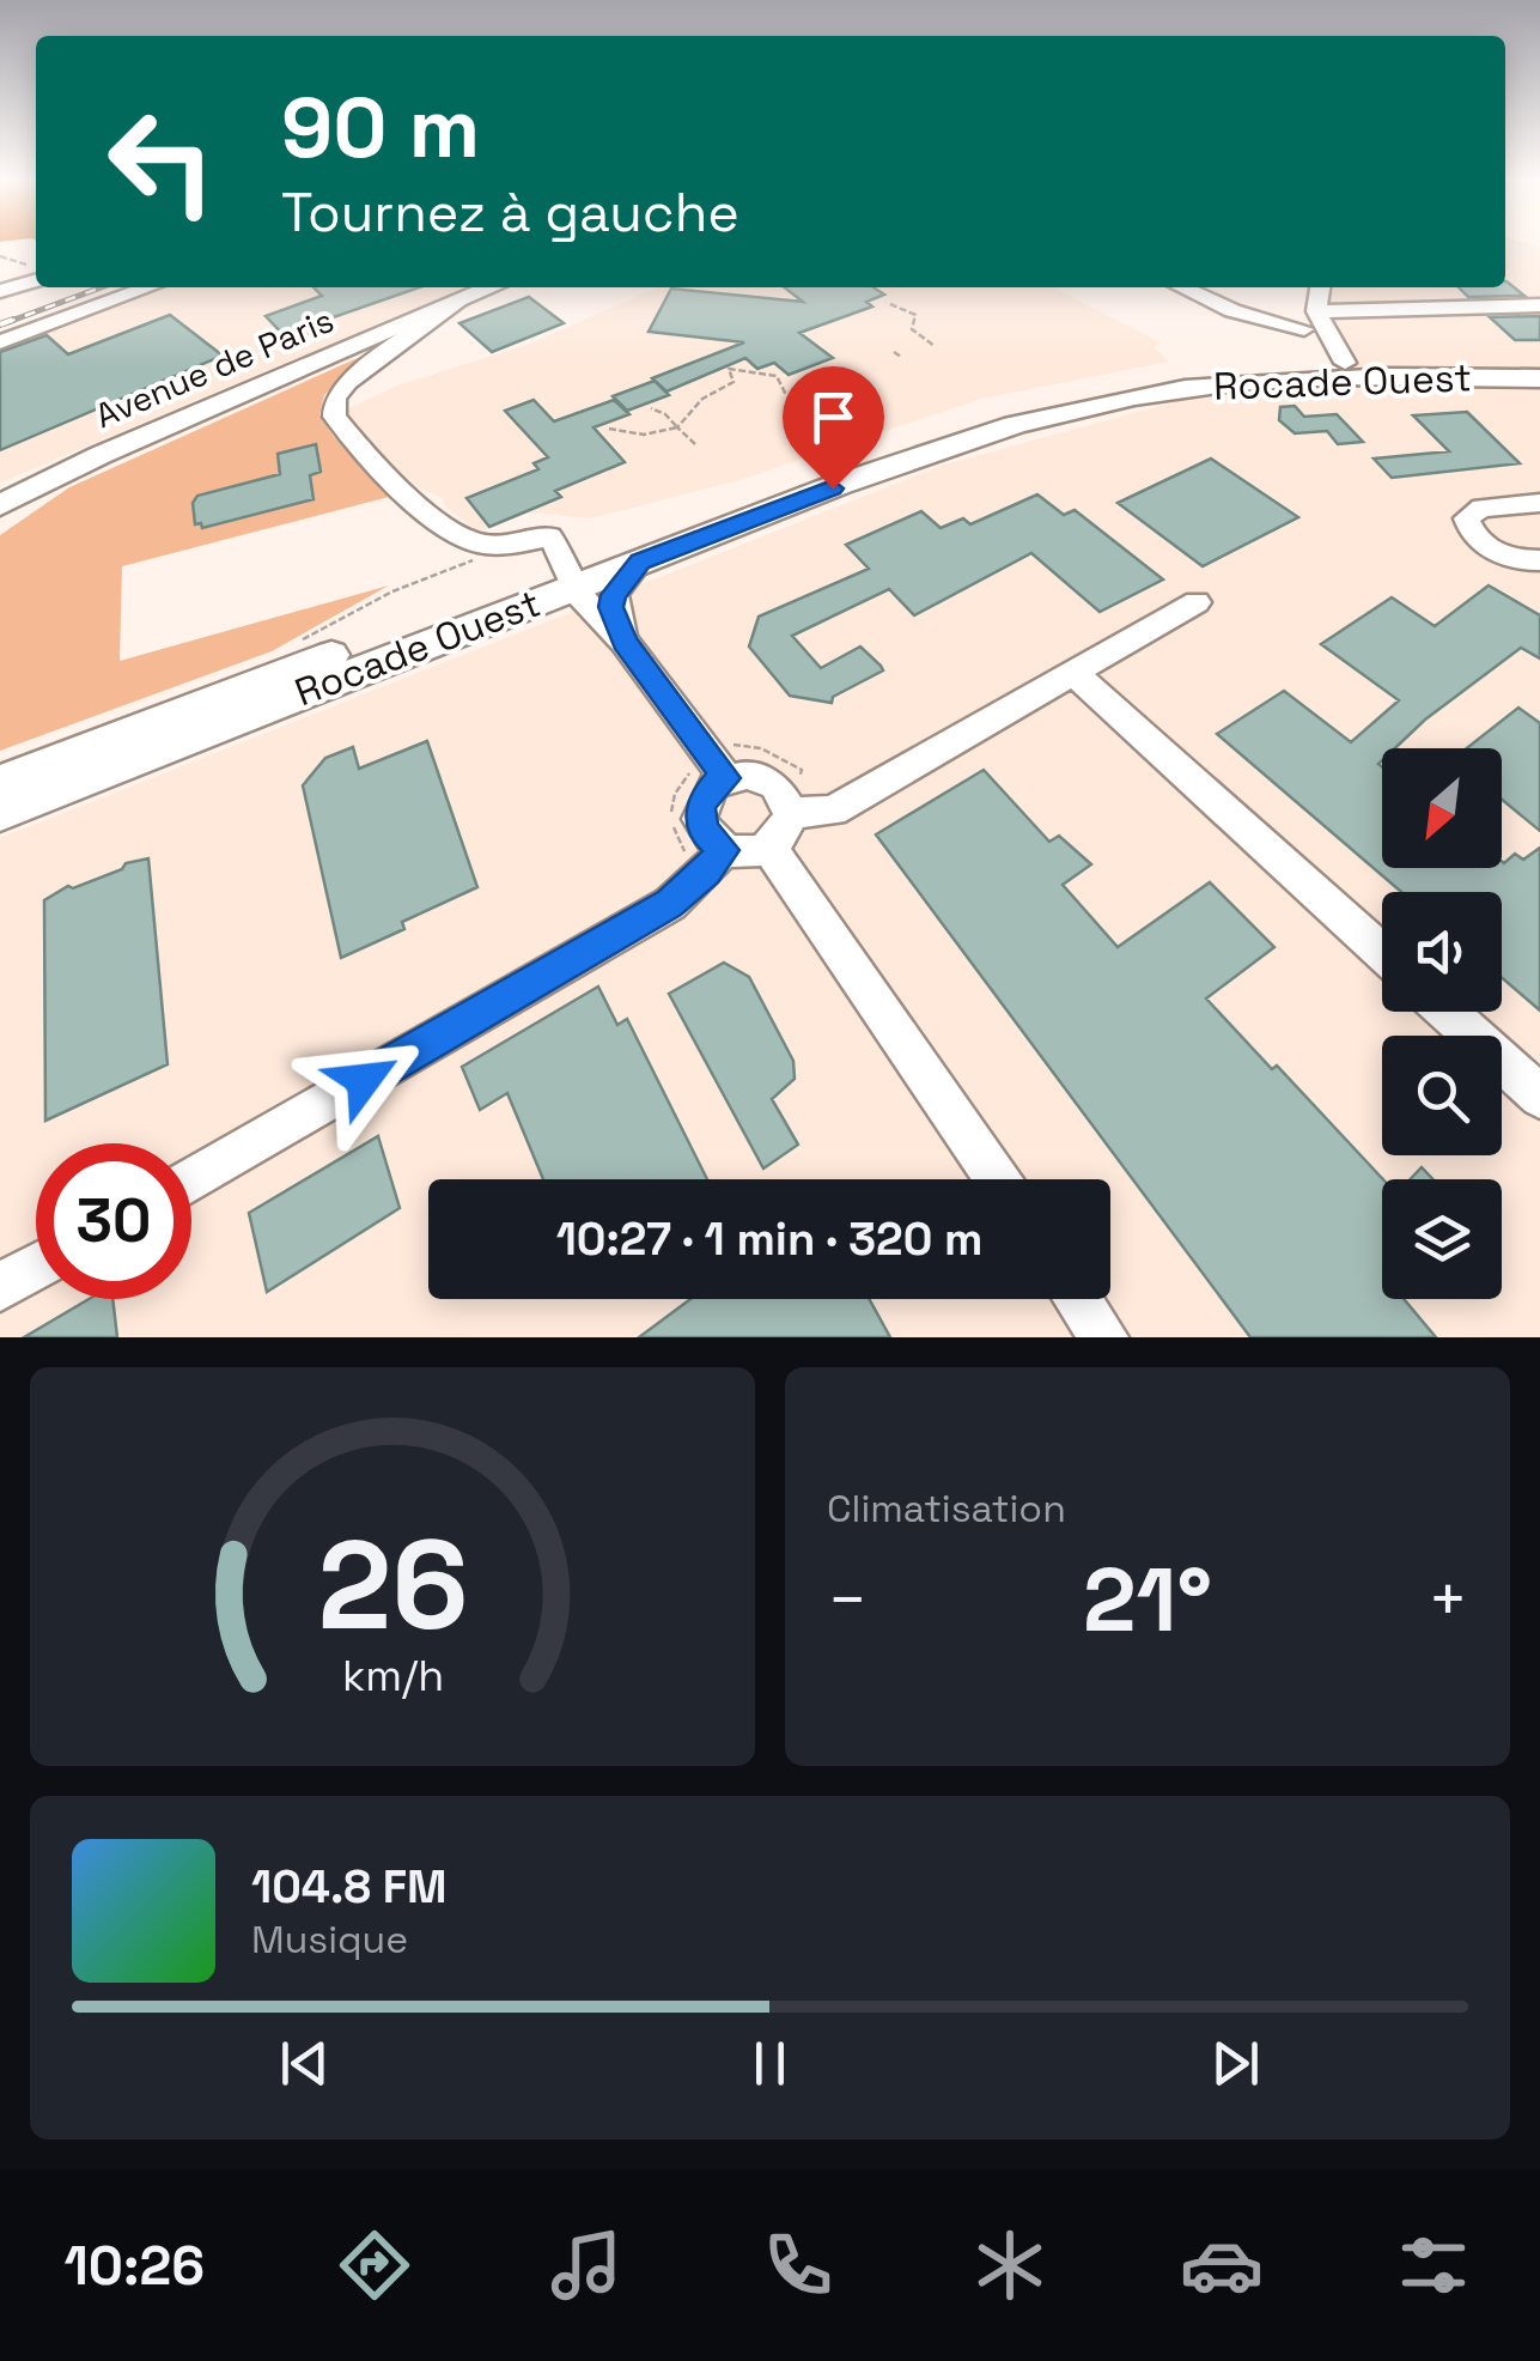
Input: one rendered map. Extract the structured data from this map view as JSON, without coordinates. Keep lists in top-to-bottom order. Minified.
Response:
{"streets":{"main road":["Avenue de Paris","Rocade Ouest"]},"north":"bottom left","page":{"turn":["90 m","Tournez à gauche"],"limit":"30","trip":"10:27 · 1 min · 320 m","tile":"Climatisation","heat":["−","21°","+"],"song":["104.8 FM","Musique"],"tabs":"10:26","gauge":["26","km/h"]}}
